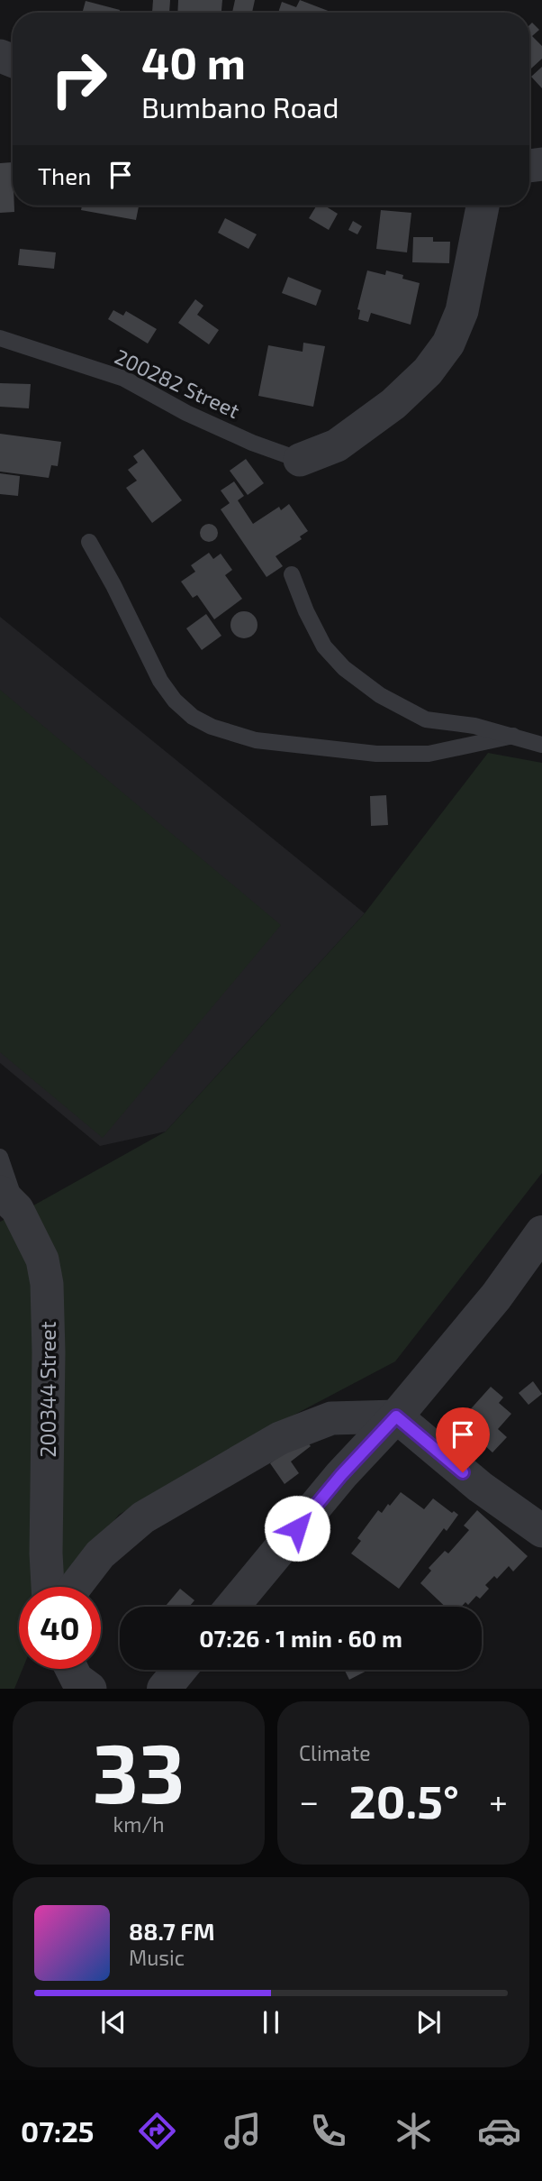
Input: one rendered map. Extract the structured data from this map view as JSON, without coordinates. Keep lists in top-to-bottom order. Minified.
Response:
{"streets":{"street":["200344 Street"],"lane":["200282 Street"]},"page":{"turn":["40 m","Bumbano Road"],"then":"Then","limit":"40","trip":"07:26 · 1 min · 60 m","tile":[["33","km/h"],"Climate"],"heat":["−","20.5°","+"],"song":["88.7 FM","Music"],"tabs":"07:25"}}
